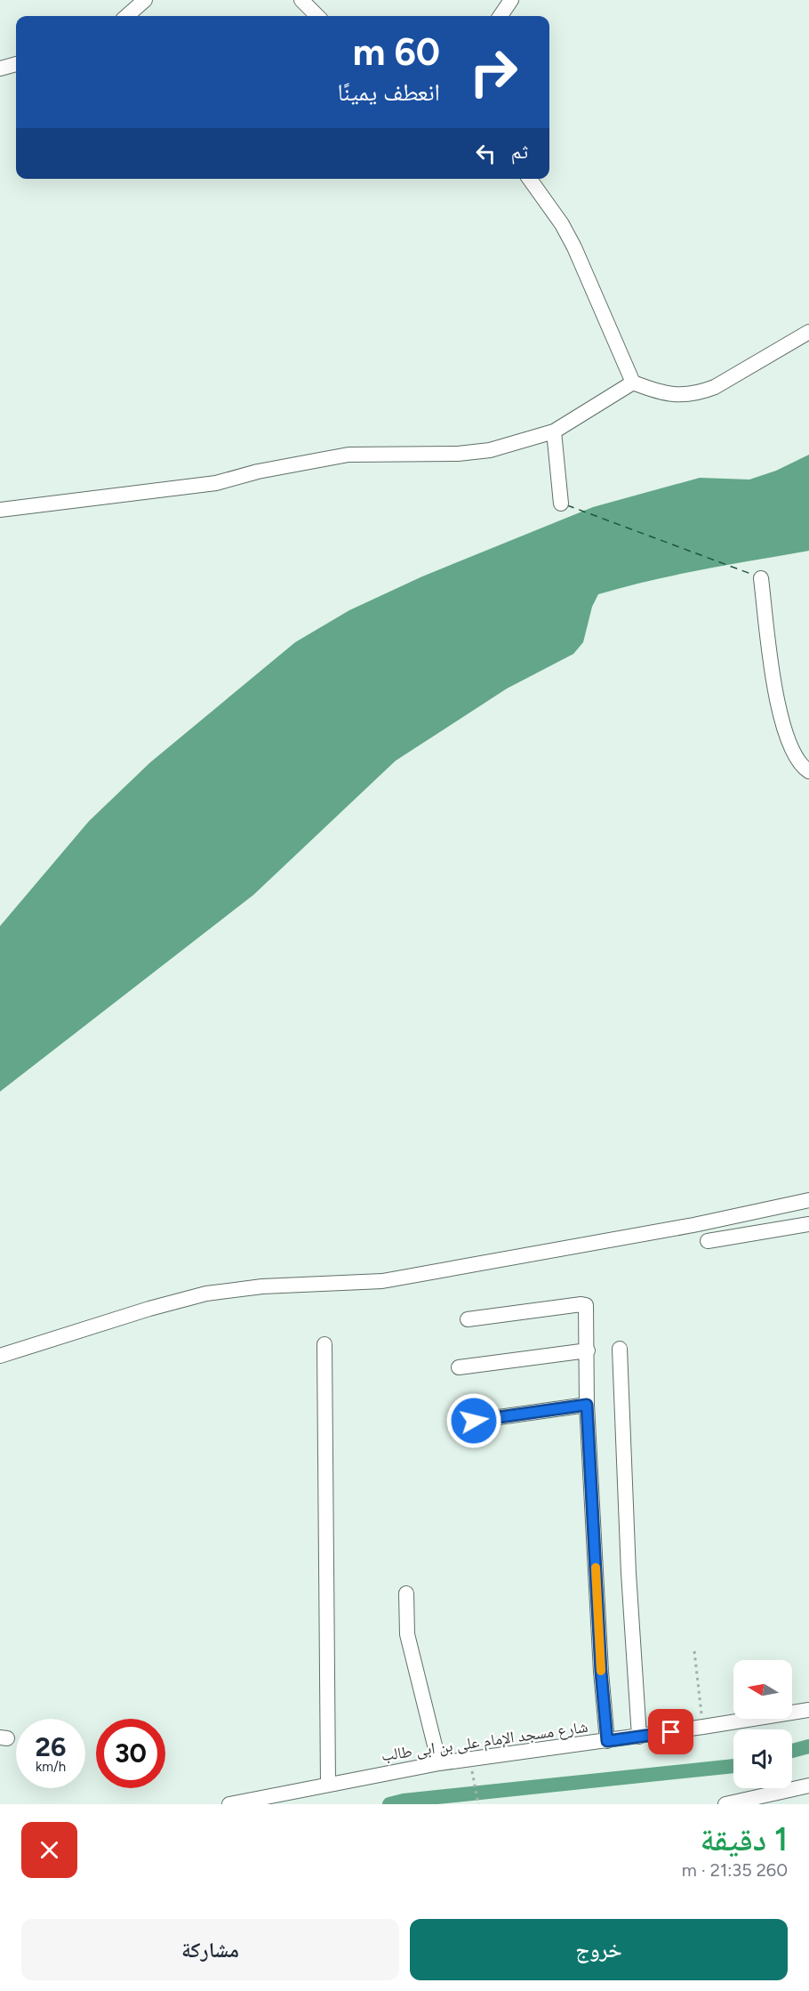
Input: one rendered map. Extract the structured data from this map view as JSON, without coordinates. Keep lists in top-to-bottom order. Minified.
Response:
{"streets":{"street":["شارع مسجد الإمام على بن ابى طالب"]},"north":"left","page":{"turn":["60 m","انعطف يمينًا"],"then":"ثم","speed":"26 km/h","limit":"30","heading":["1 دقيقة","260 m · 21:35"],"buttons":["خروج","مشاركة"]}}
